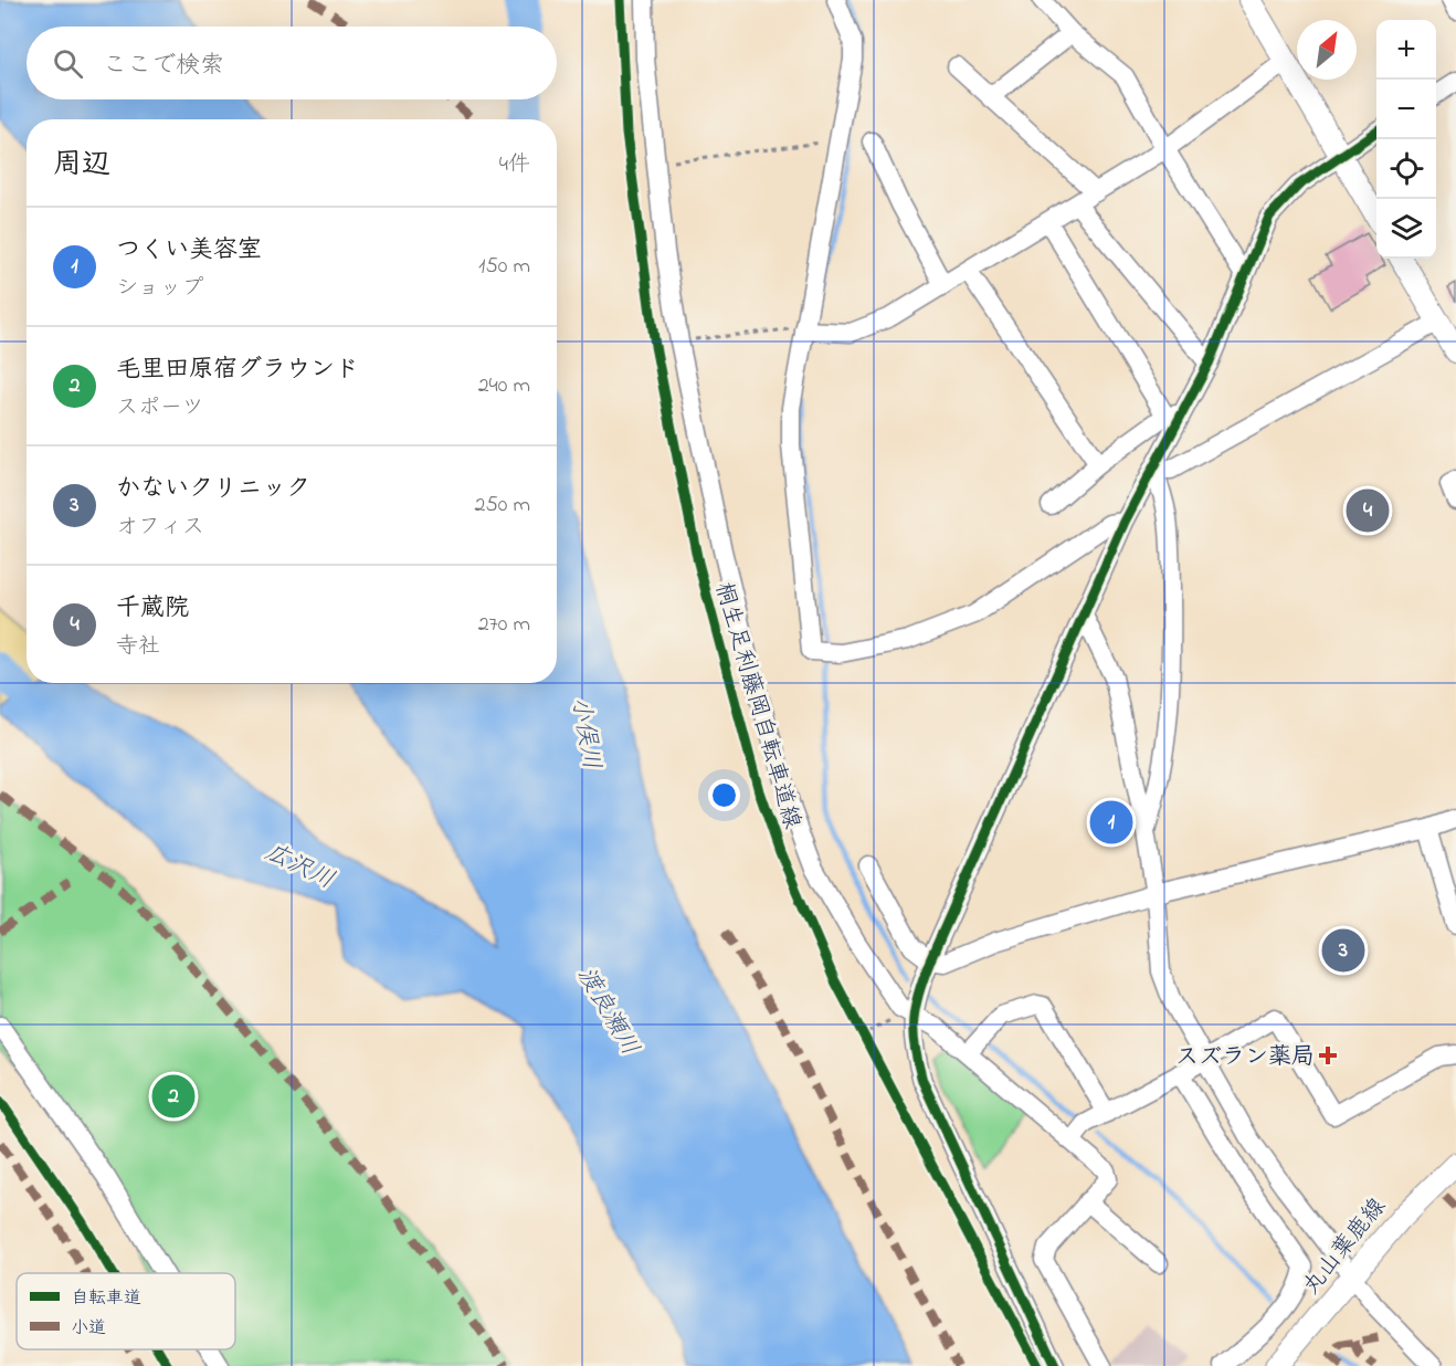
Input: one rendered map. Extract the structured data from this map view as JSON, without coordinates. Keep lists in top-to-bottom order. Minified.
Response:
{"streets":{"main road":["丸山葉鹿線"],"cycle path":["桐生足利藤岡自転車道線"]},"water":["小俣川","広沢川","渡良瀬川"],"places":{"health":["スズラン薬局"]},"legend":["自転車道","小道"],"north":"top right","page":{"map_buttons":["+","−"],"search":"ここで検索","heading":["周辺","4件"],"list":[{"mark":"1","name":"つくい美容室","note":"ショップ","value":"150 m"},{"mark":"2","name":"毛里田原宿グラウンド","note":"スポーツ","value":"240 m"},{"mark":"3","name":"かないクリニック","note":"オフィス","value":"250 m"},{"mark":"4","name":"千蔵院","note":"寺社","value":"270 m"}],"pins":["4","1","3","2"]}}
